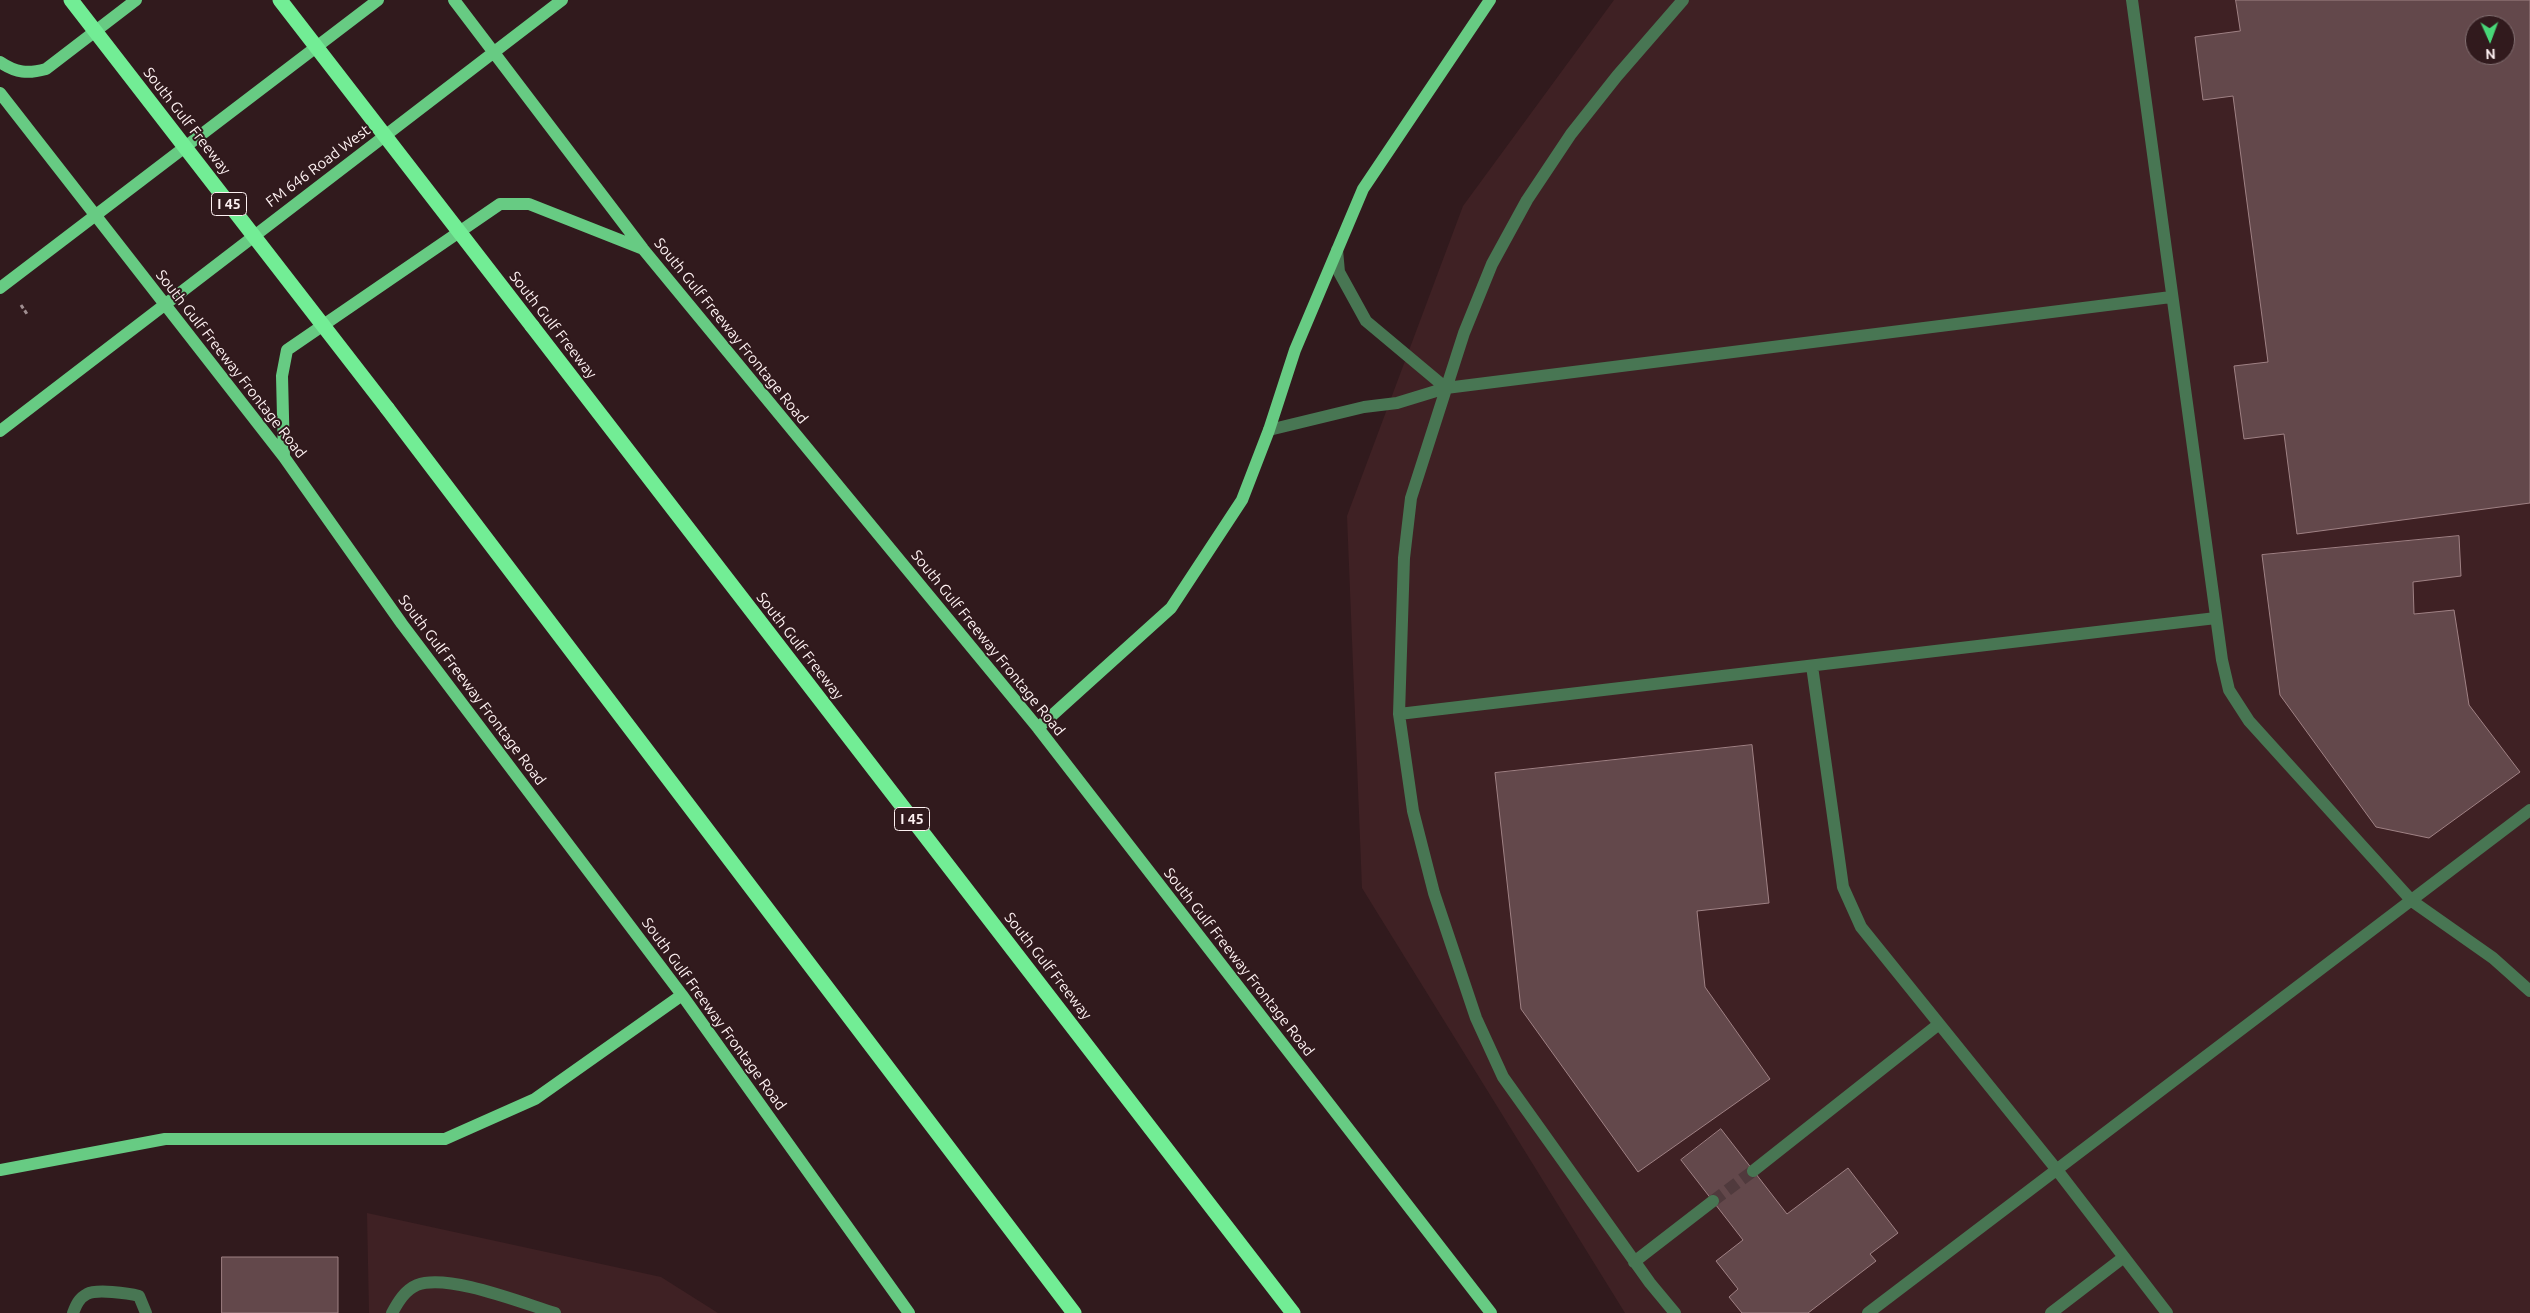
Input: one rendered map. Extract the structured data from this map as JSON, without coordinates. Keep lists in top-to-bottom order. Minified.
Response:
{"streets":{"highway":["South Gulf Freeway","I 45"],"main road":["FM 646 Road West","South Gulf Freeway Frontage Road"]},"crossings":[["FM 646 Road West","South Gulf Freeway Frontage Road"]],"north":"bottom"}
